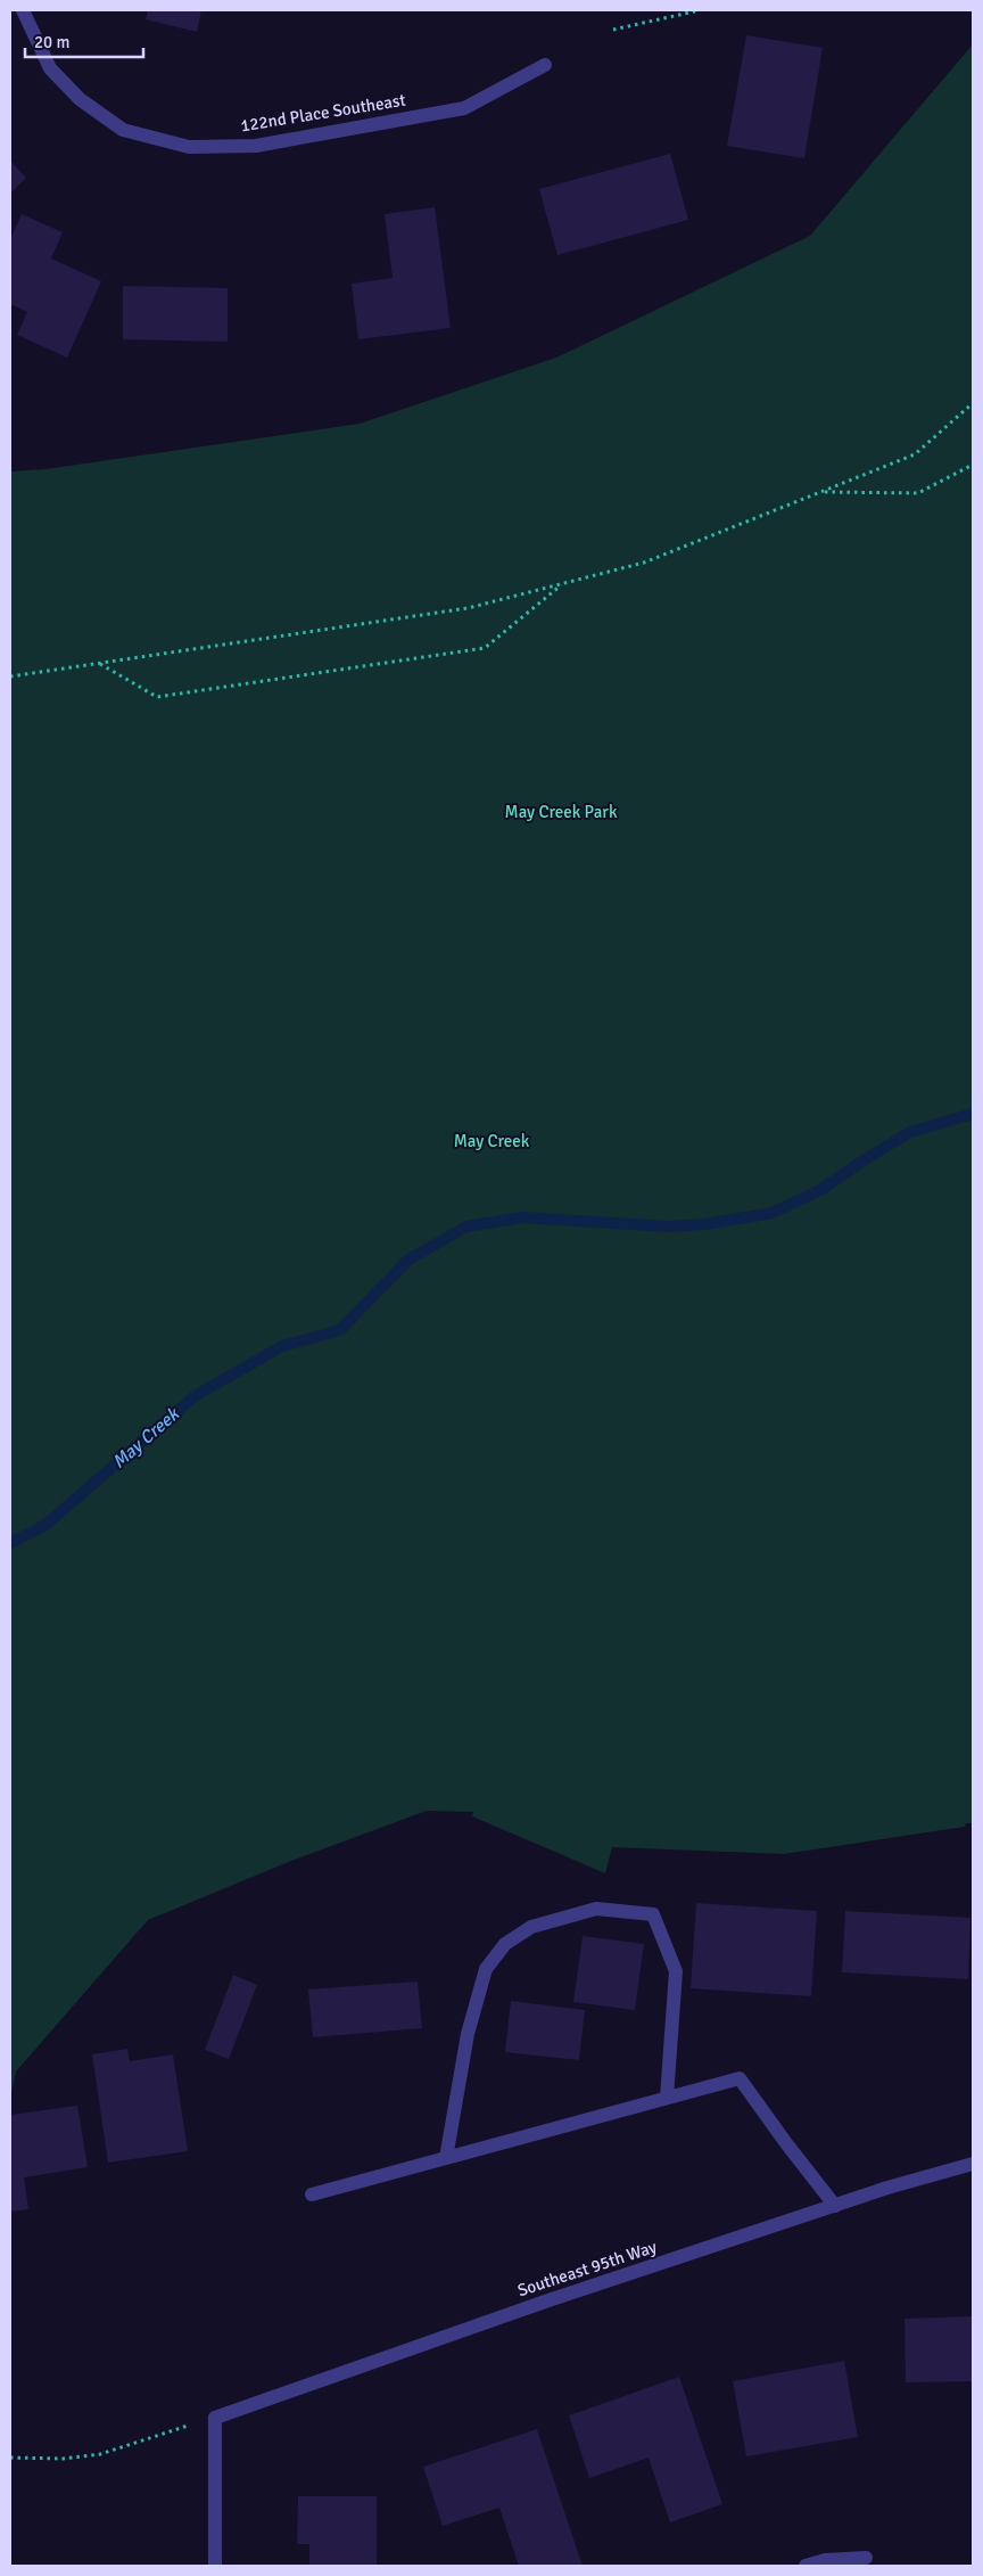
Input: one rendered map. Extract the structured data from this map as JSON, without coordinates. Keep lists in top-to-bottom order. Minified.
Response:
{"streets":{"street":["122nd Place Southeast","Southeast 95th Way"]},"water":["May Creek"],"parks":["May Creek Park","May Creek"],"scale_bar":"20 m"}
